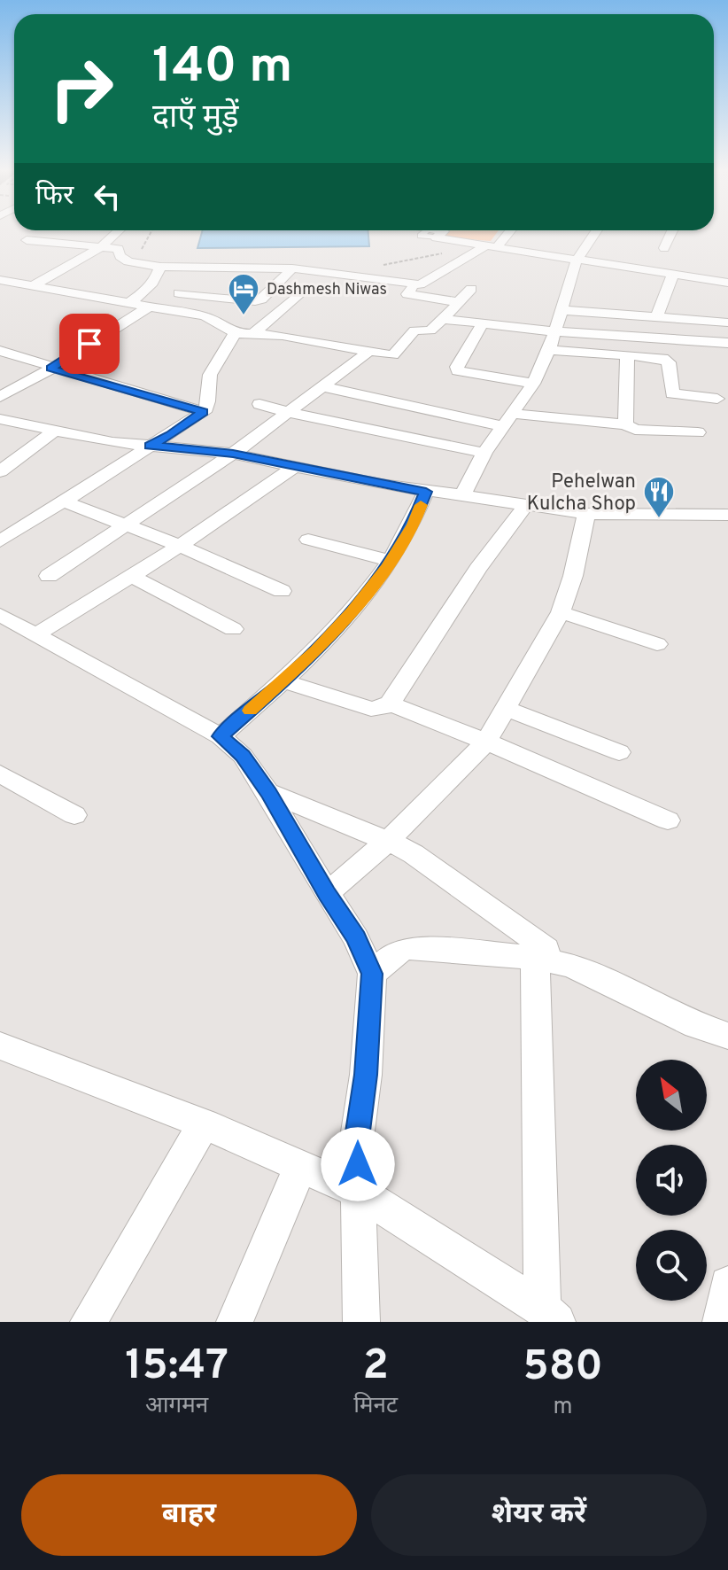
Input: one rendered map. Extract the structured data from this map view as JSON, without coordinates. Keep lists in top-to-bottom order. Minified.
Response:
{"places":{"hotel":["Dashmesh Niwas"],"restaurant":["Pehelwan Kulcha Shop"]},"north":"top left","page":{"turn":["140 m","दाएँ मुड़ें"],"then":"फिर","eta":["15:47","आगमन","2","मिनट","580","m"],"buttons":["बाहर","शेयर करें"]}}
